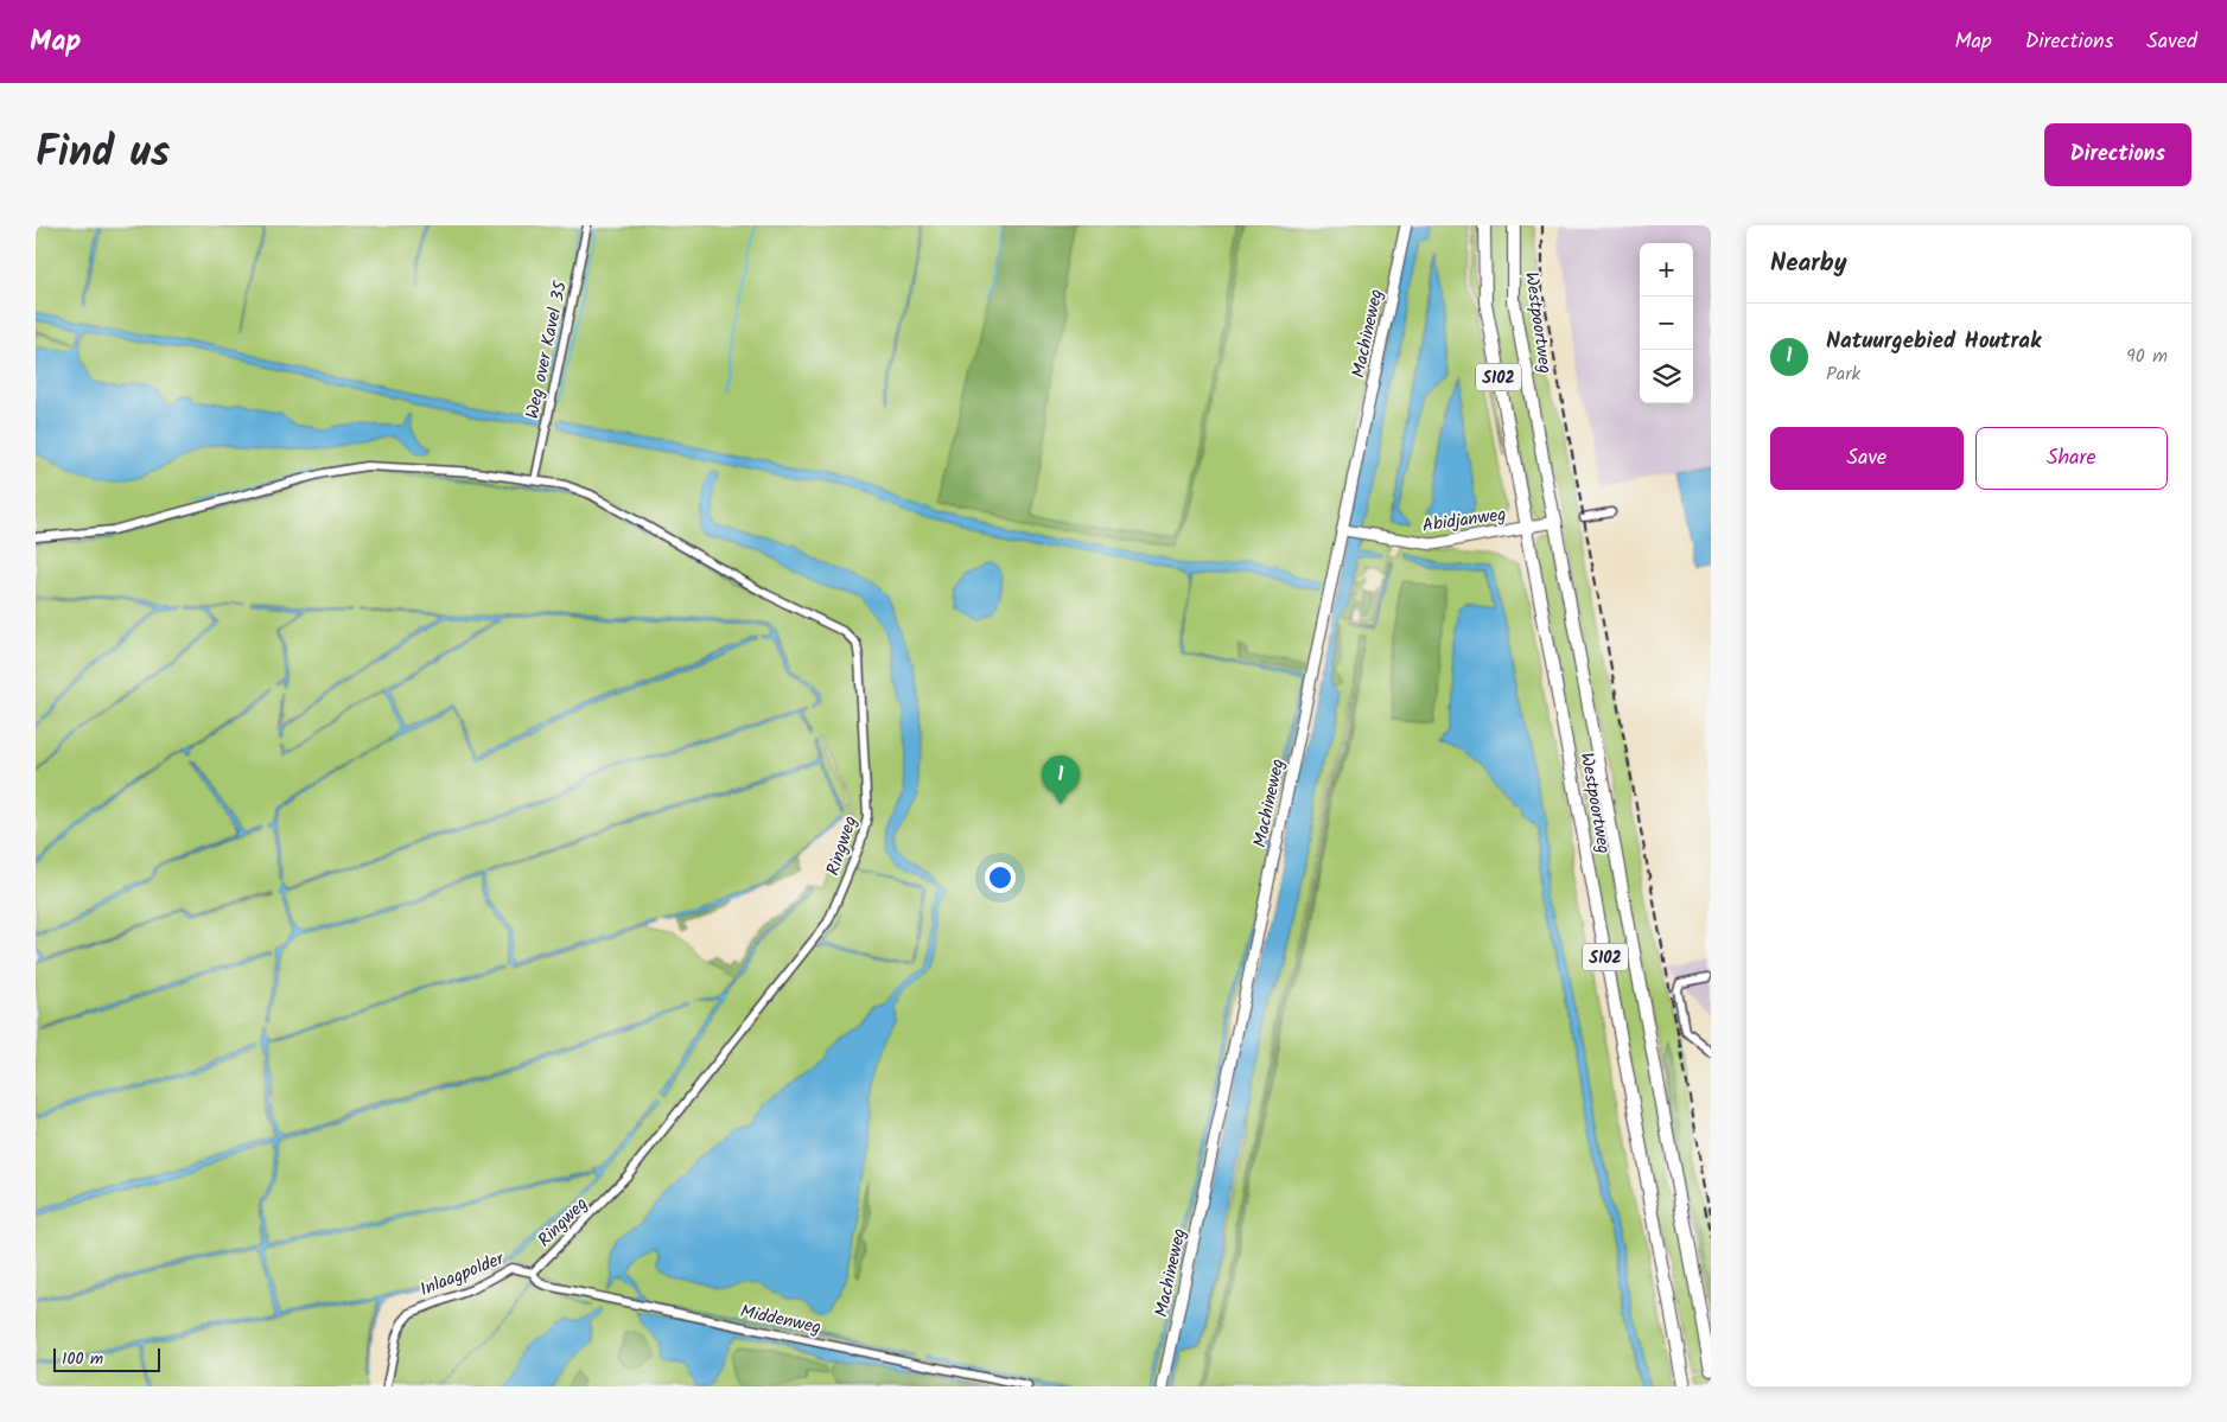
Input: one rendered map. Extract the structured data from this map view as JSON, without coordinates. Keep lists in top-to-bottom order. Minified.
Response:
{"streets":{"main road":["Westpoortweg","S102"],"street":["Machineweg","Weg over Kavel 35","Abidjanweg","Ringweg","Inlaagpolder","Middenweg"]},"crossings":[["Westpoortweg","Abidjanweg"],["Machineweg","Abidjanweg"],["Weg over Kavel 35","Ringweg"],["Ringweg","Inlaagpolder"],["Ringweg","Middenweg"],["Inlaagpolder","Middenweg"]],"scale_bar":"100 m","page":{"header":"Map","nav":["Map","Directions","Saved"],"title":"Find us","buttons":["Directions",["Save","Share"]],"heading":"Nearby","map_buttons":["+","−"],"list":[{"mark":"1","name":"Natuurgebied Houtrak","note":"Park","value":"90 m"}],"pins":"1","scale":"100 m"}}
